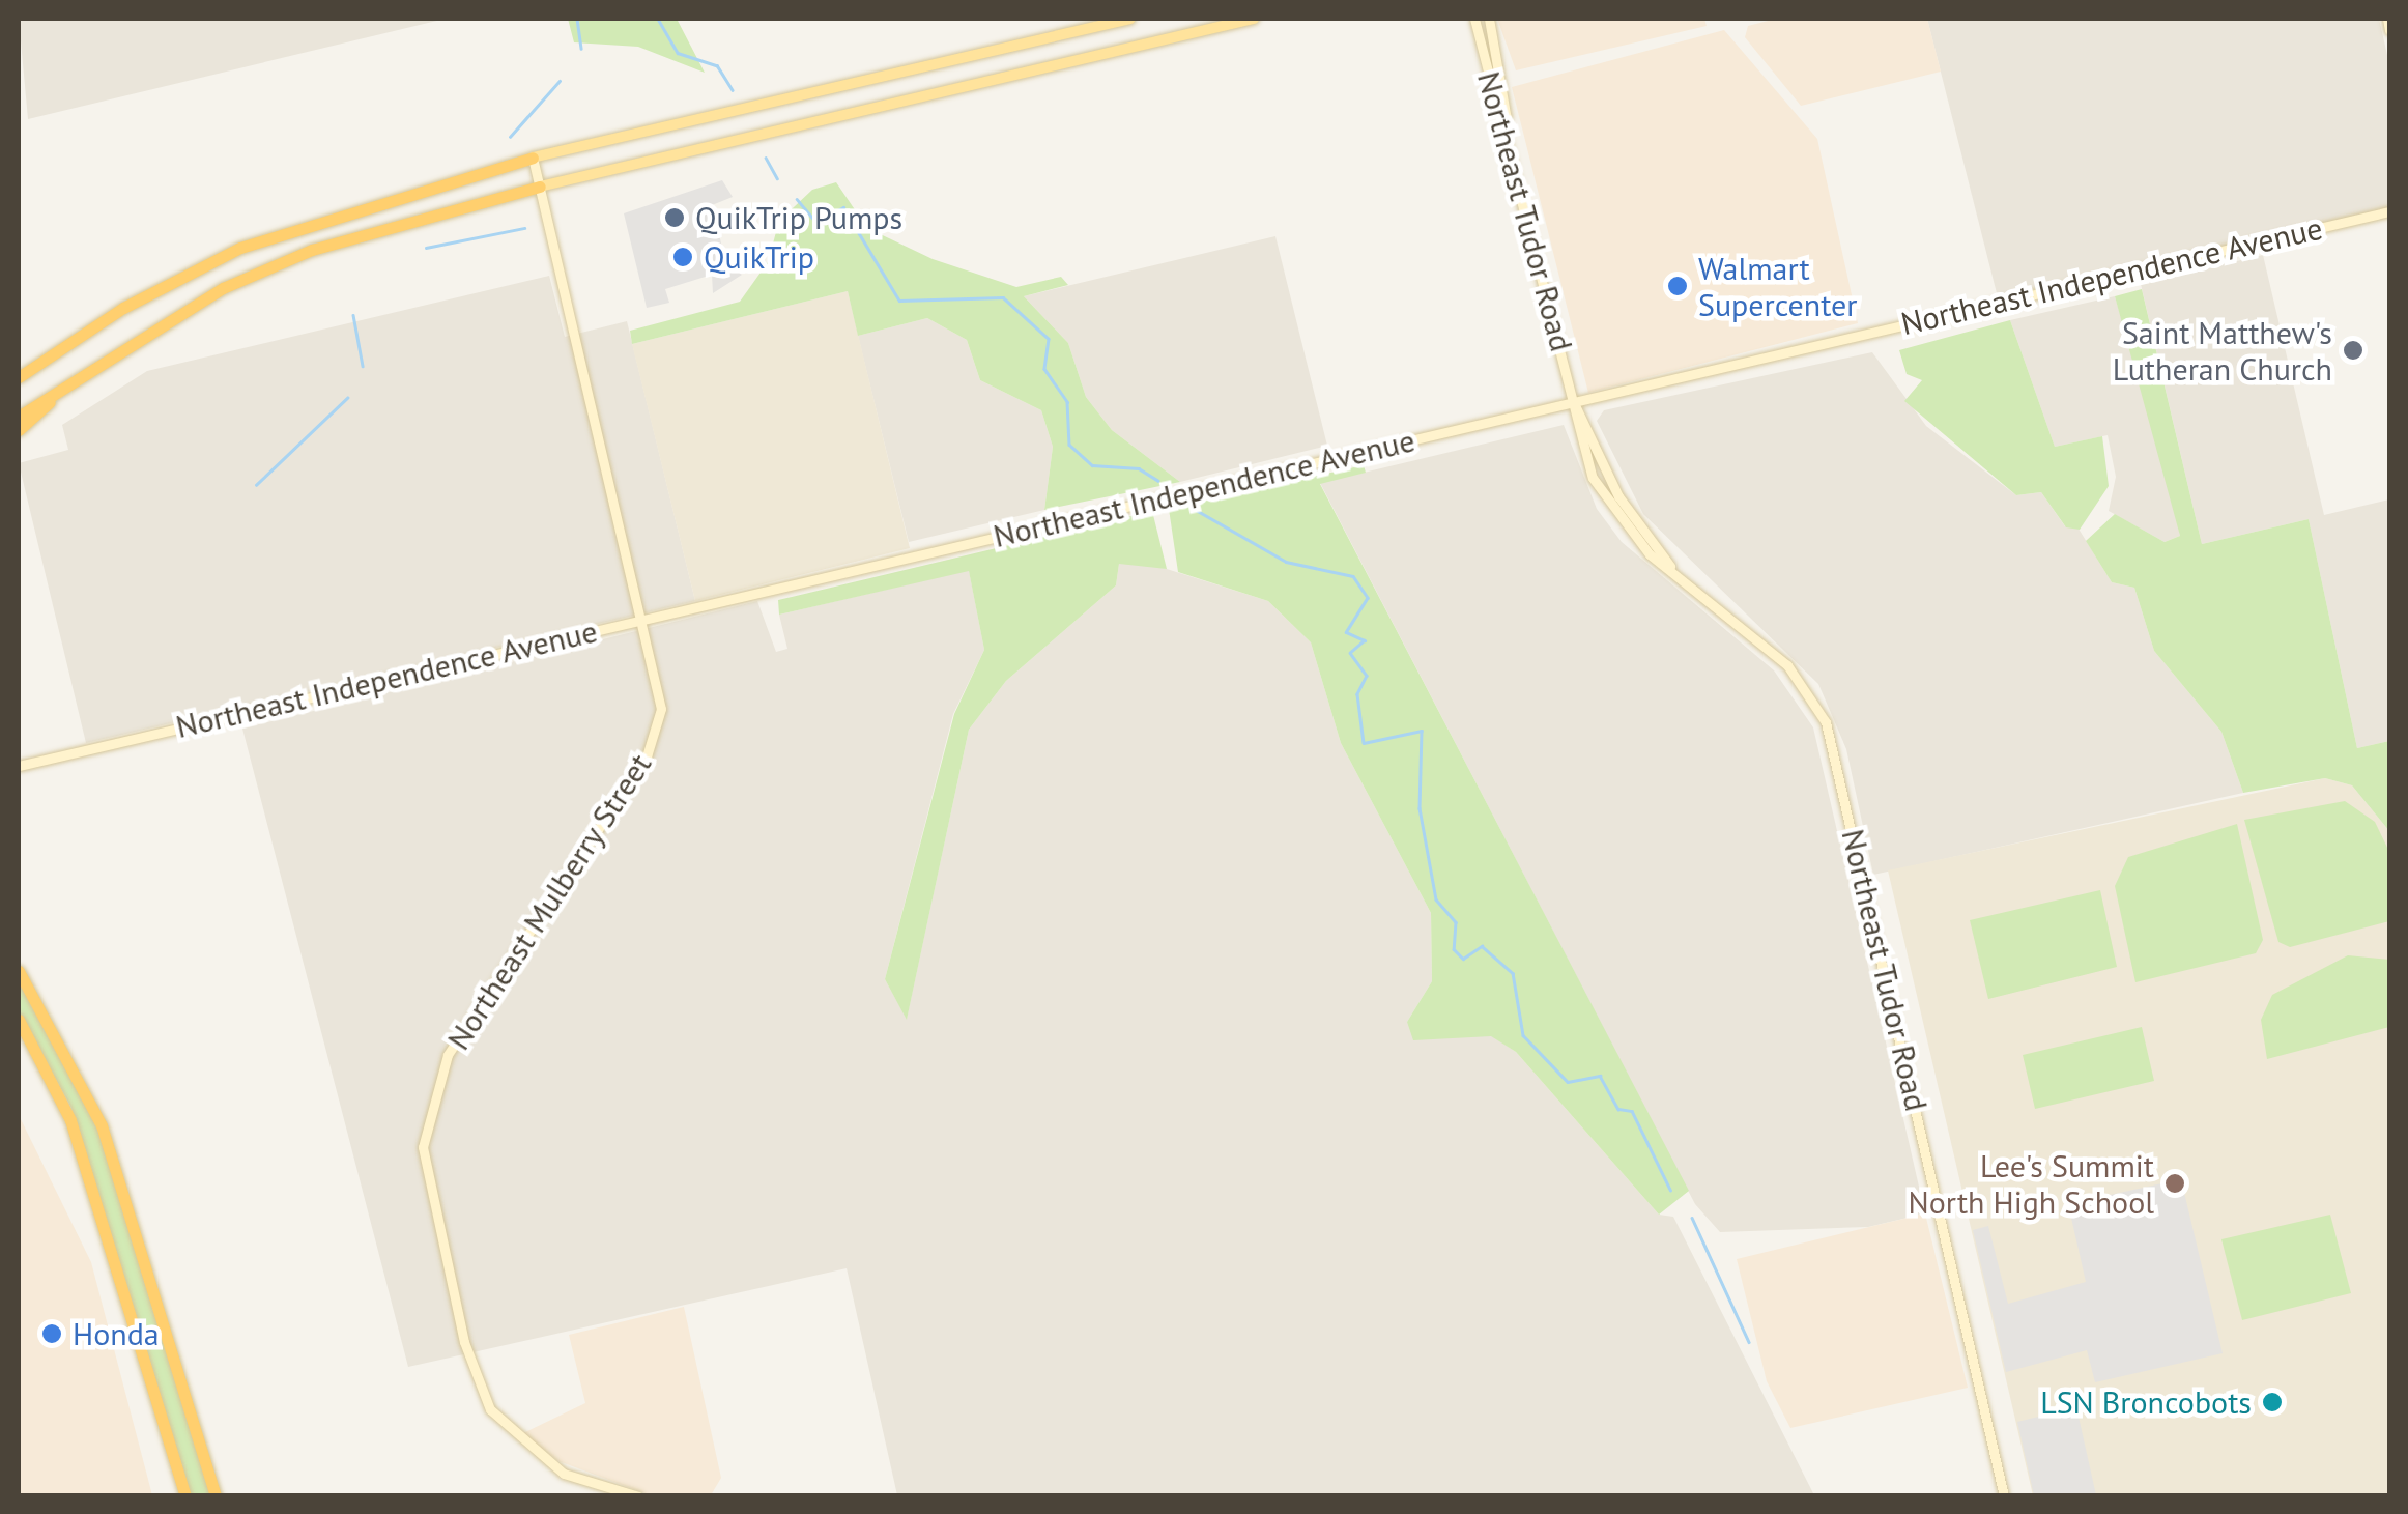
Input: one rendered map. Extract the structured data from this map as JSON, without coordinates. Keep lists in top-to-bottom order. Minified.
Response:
{"streets":{"street":["Northeast Tudor Road","Northeast Independence Avenue","Northeast Mulberry Street"]},"crossings":[["Northeast Tudor Road","Northeast Independence Avenue"],["Northeast Independence Avenue","Northeast Mulberry Street"]],"places":["QuikTrip Pumps","QuikTrip","Walmart Supercenter","Saint Matthew's Lutheran Church","Lee's Summit North High School","Honda","LSN Broncobots"]}
